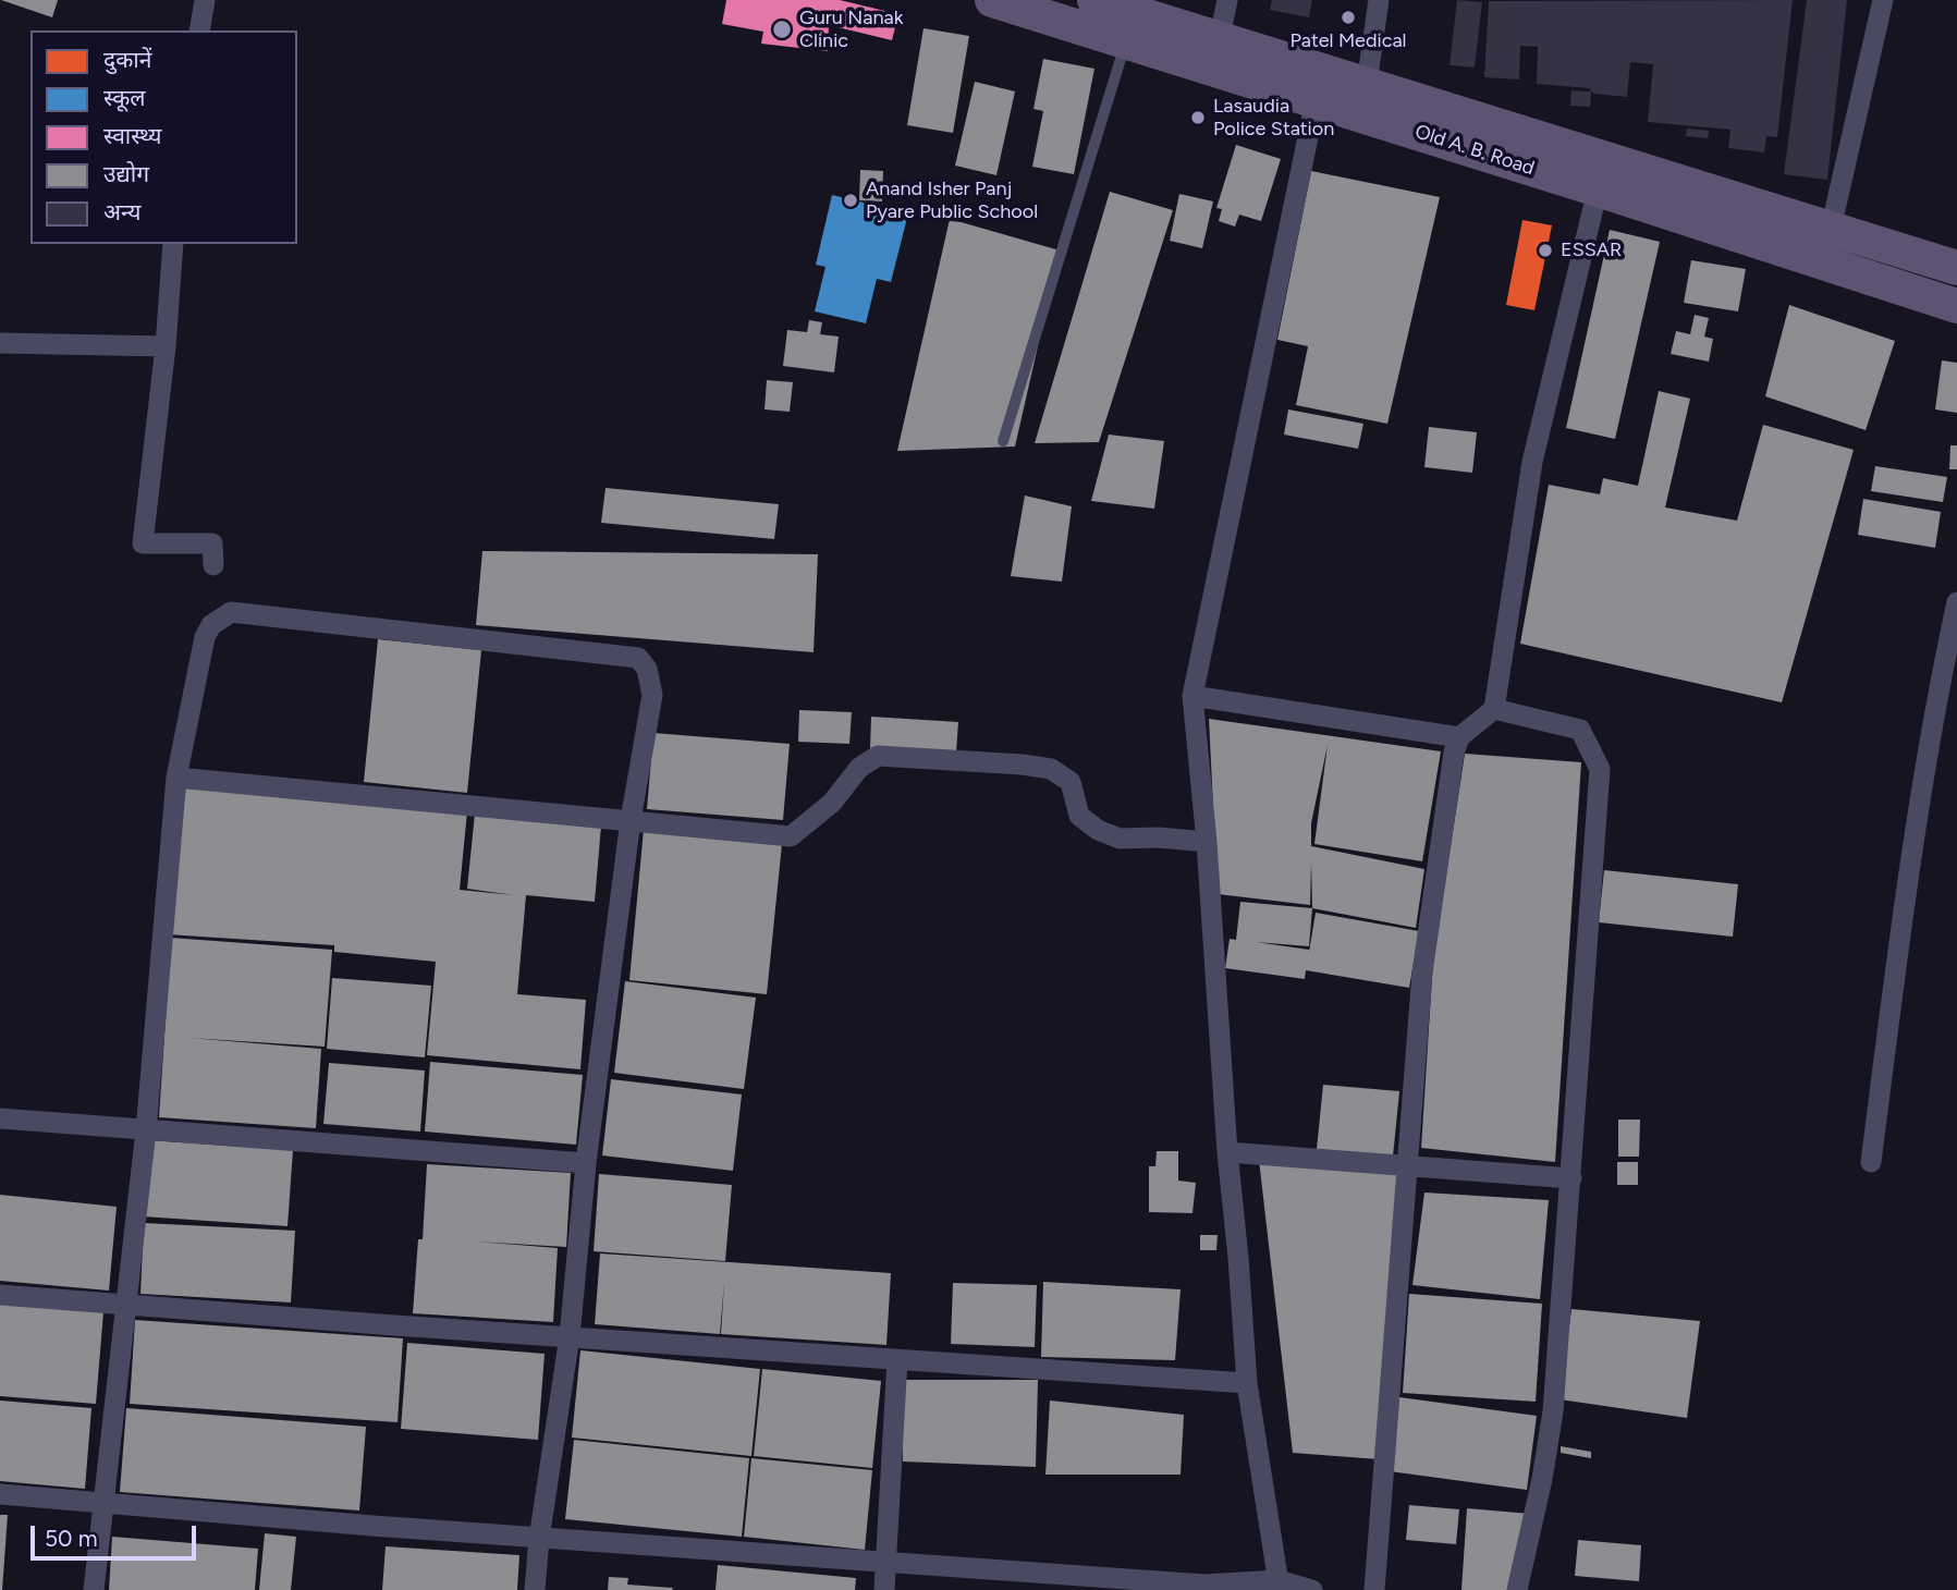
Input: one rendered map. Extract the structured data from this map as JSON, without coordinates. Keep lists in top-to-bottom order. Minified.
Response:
{"streets":{"main road":["Old A. B. Road"]},"places":["Patel Medical","Guru Nanak Clinic","Lasaudia Police Station","Anand Isher Panj Pyare Public School","ESSAR"],"legend":["दुकानें","स्कूल","स्वास्थ्य","उद्योग","अन्य"],"scale_bar":"50 m"}
